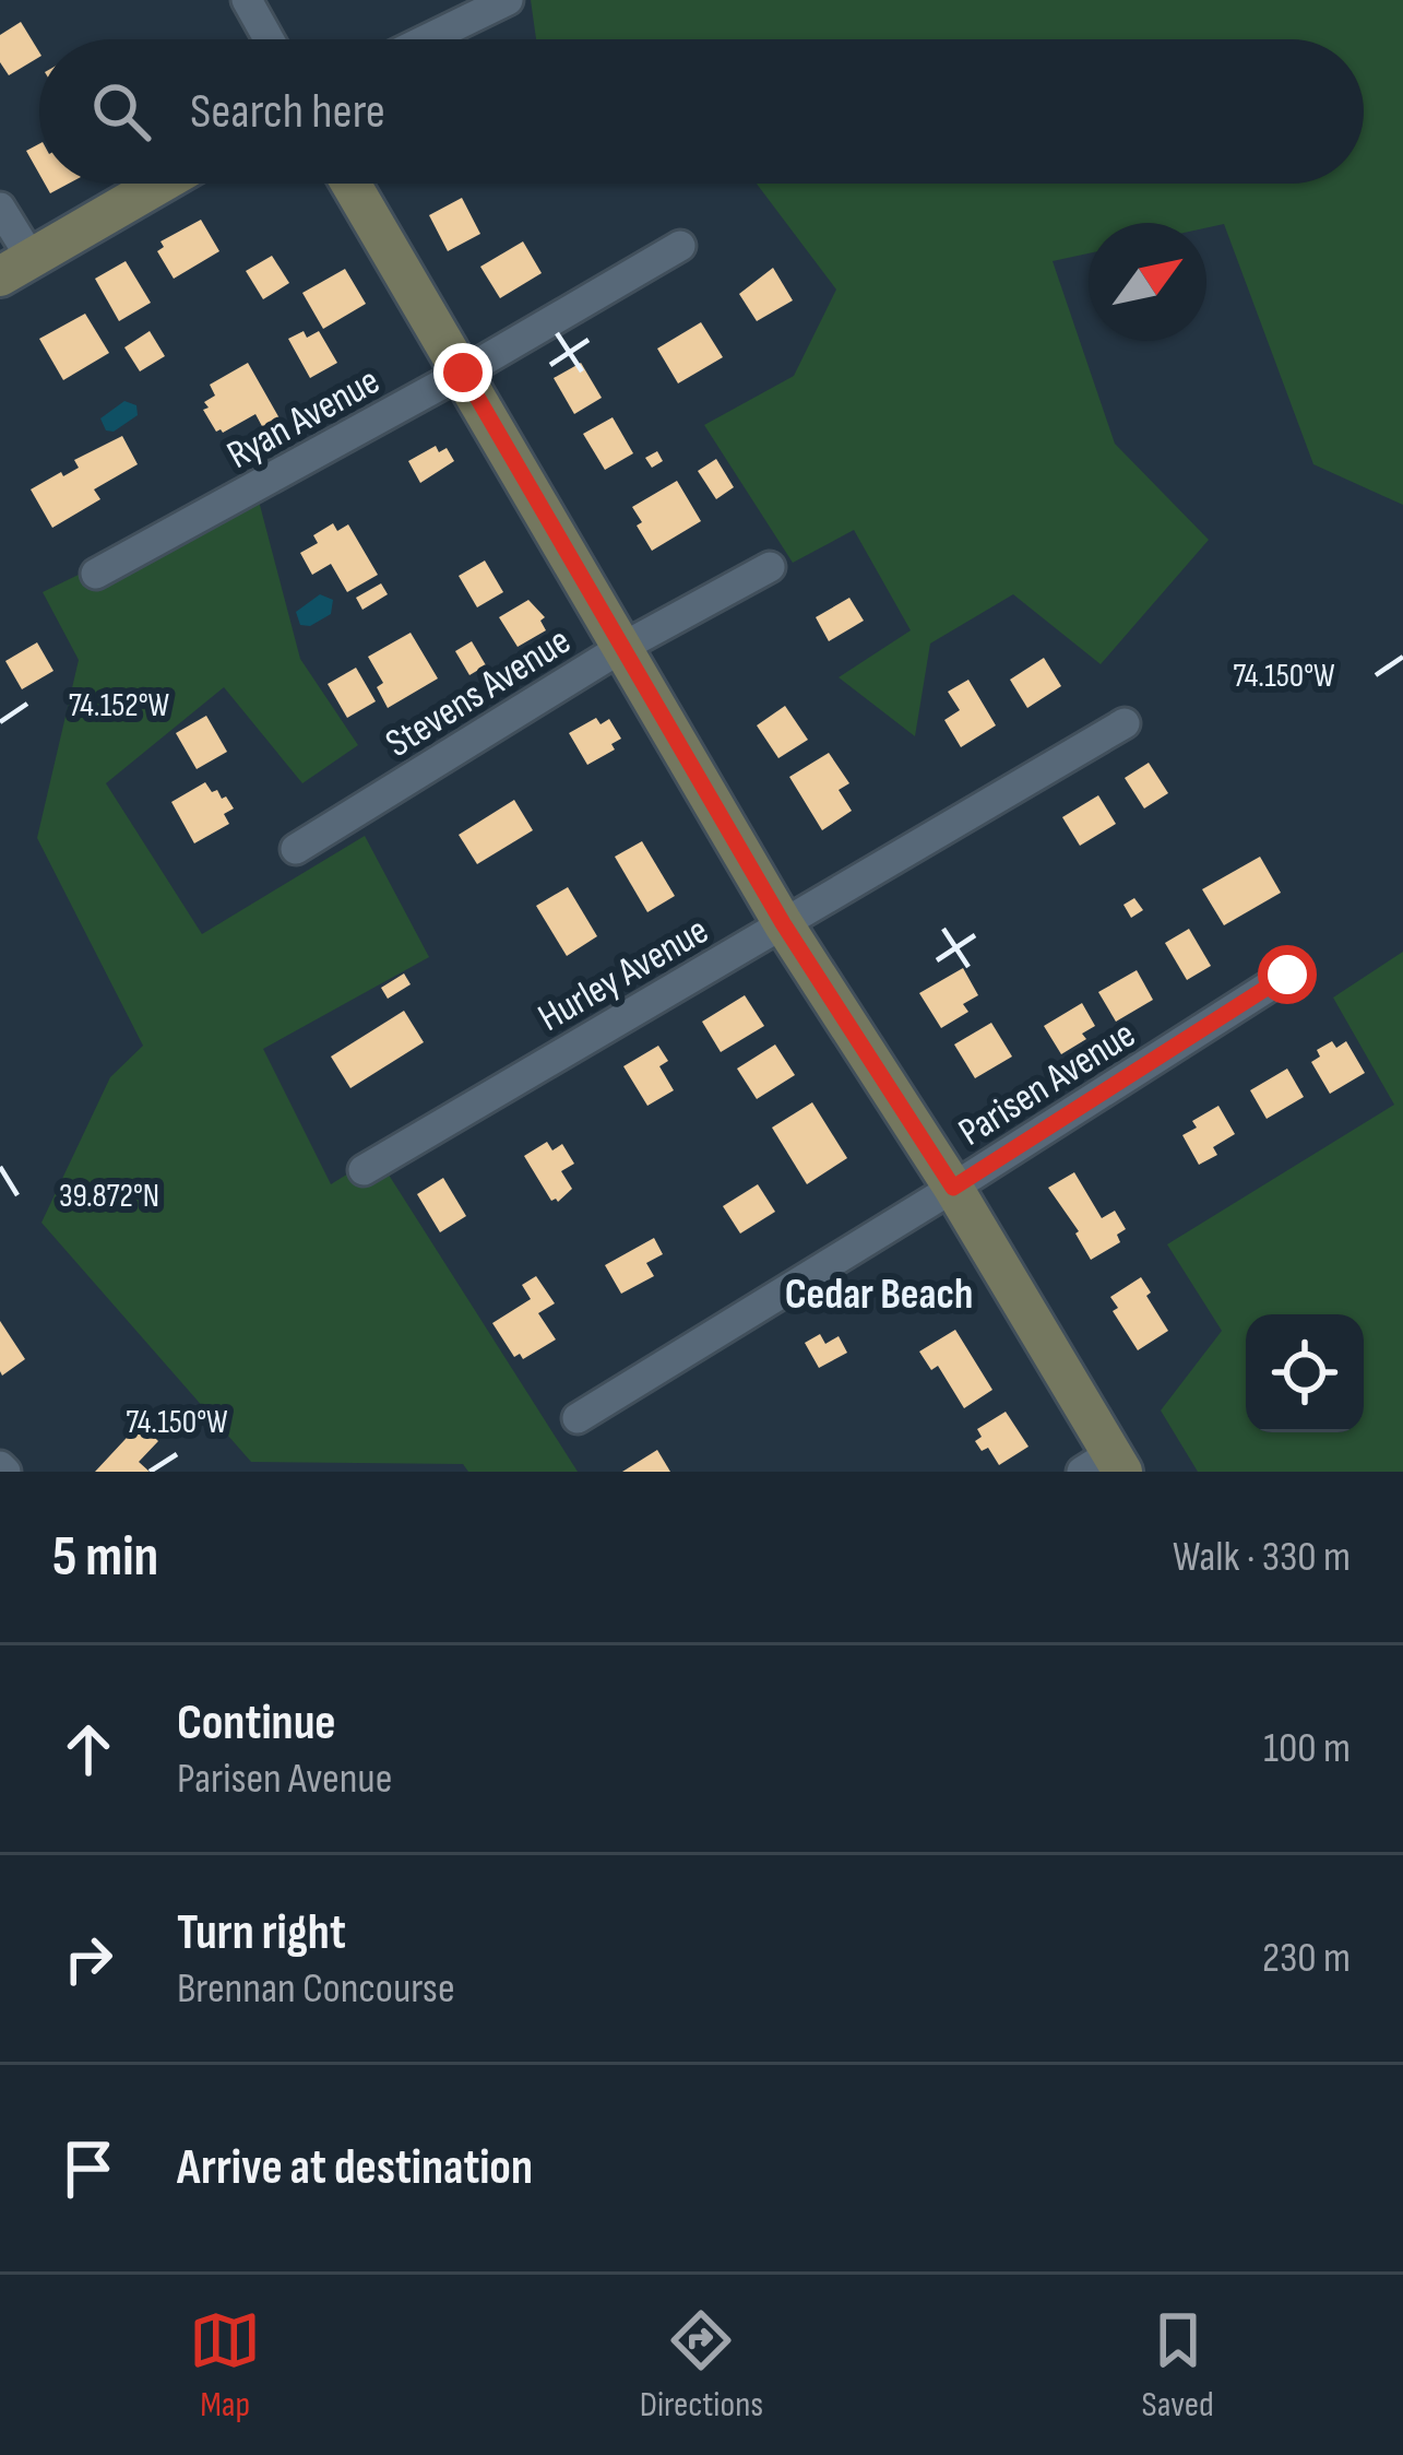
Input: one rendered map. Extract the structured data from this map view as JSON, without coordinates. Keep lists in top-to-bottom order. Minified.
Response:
{"streets":{"street":["Ryan Avenue","Stevens Avenue","Hurley Avenue","Parisen Avenue"]},"districts":["Cedar Beach"],"north":"top right","page":{"search":"Search here","heading":["5 min","Walk · 330 m"],"list":[["Continue","Parisen Avenue","100 m"],["Turn right","Brennan Concourse","230 m"],"Arrive at destination"],"nav":["Map","Directions","Saved"]},"coordinates":["74.150°W","74.152°W","39.872°N"]}
